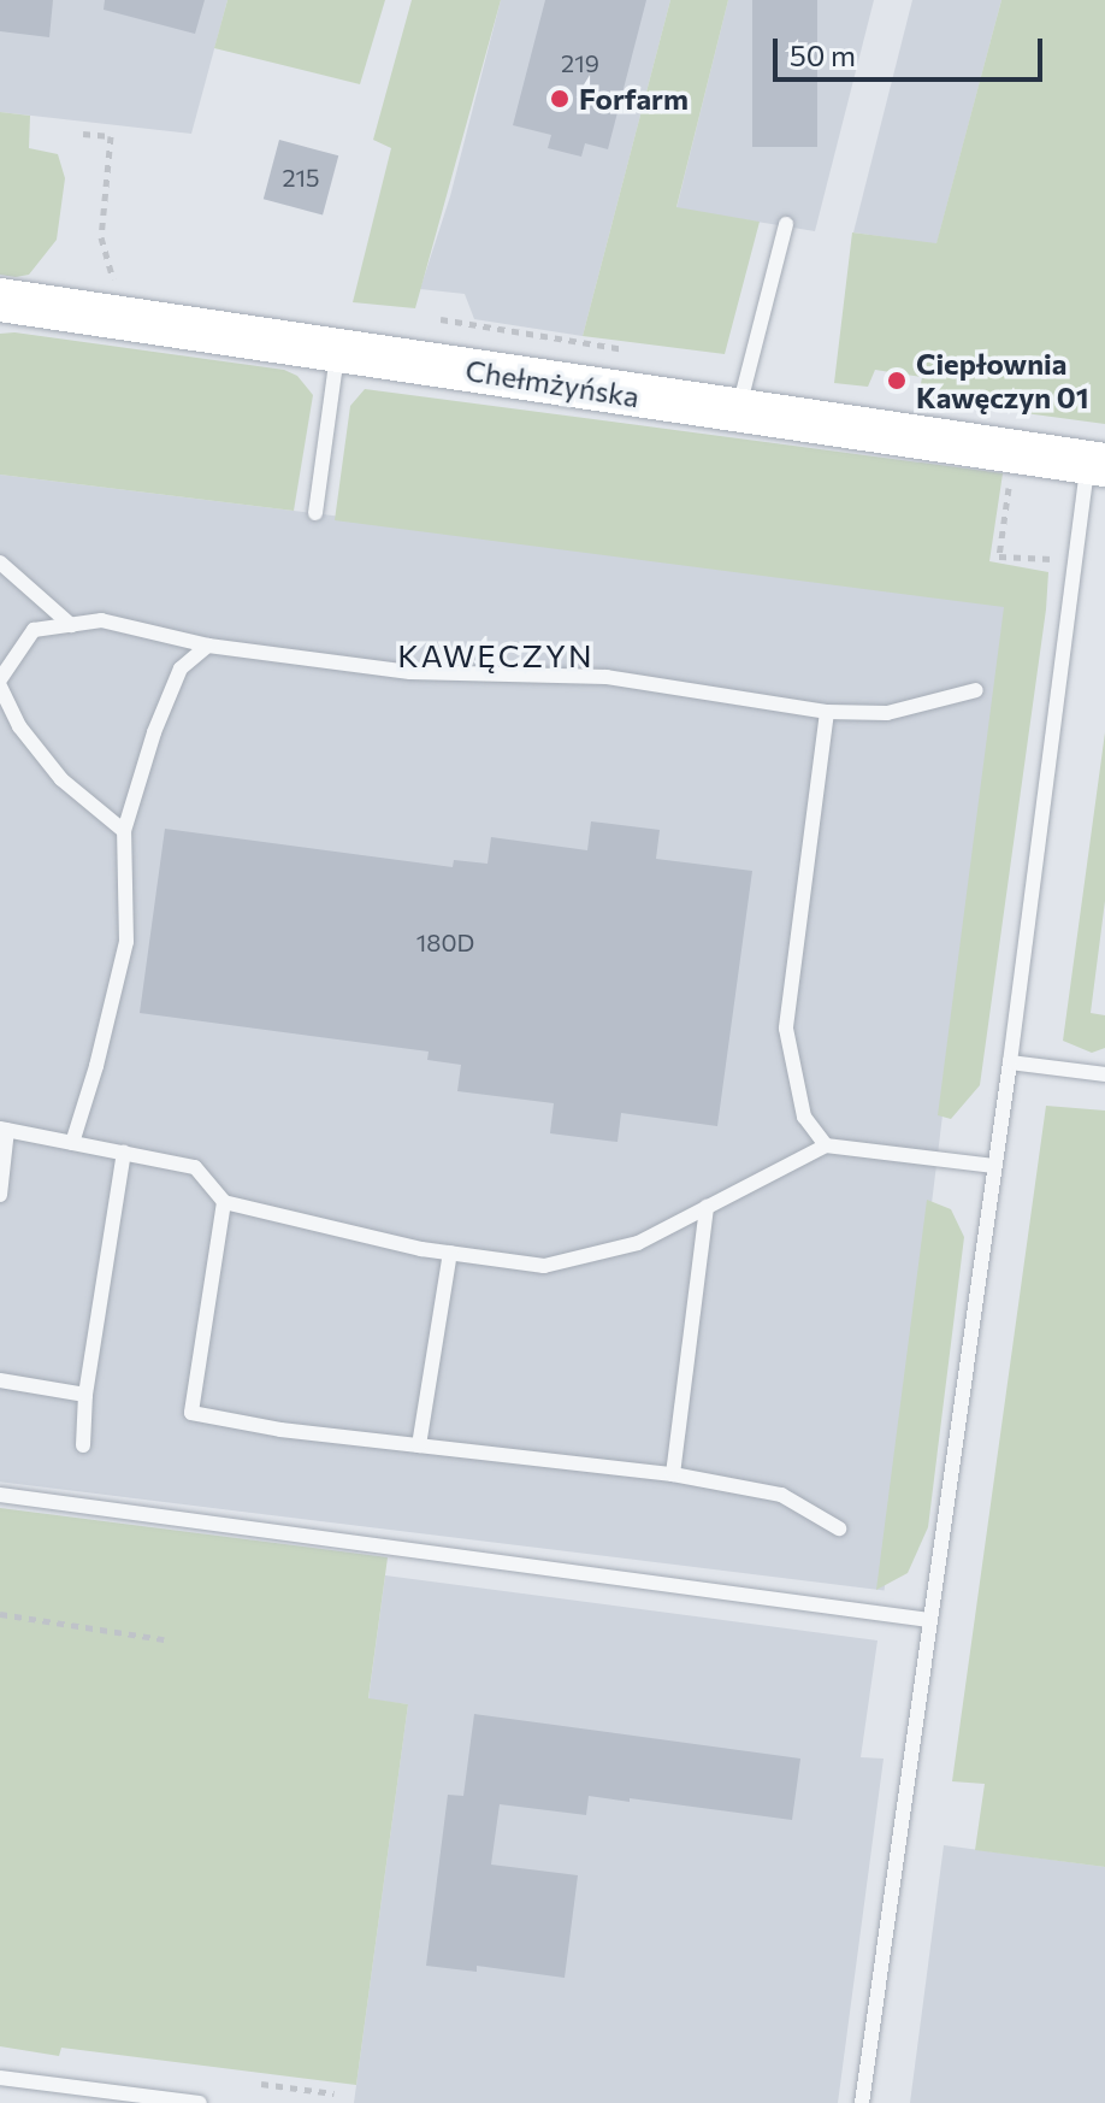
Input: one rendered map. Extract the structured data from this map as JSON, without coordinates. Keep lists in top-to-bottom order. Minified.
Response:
{"streets":{"street":["Chełmżyńska"]},"districts":["KAWĘCZYN"],"places":["Forfarm","Ciepłownia Kawęczyn 01"],"house_numbers":["219","215","180D"],"scale_bar":"50 m"}
